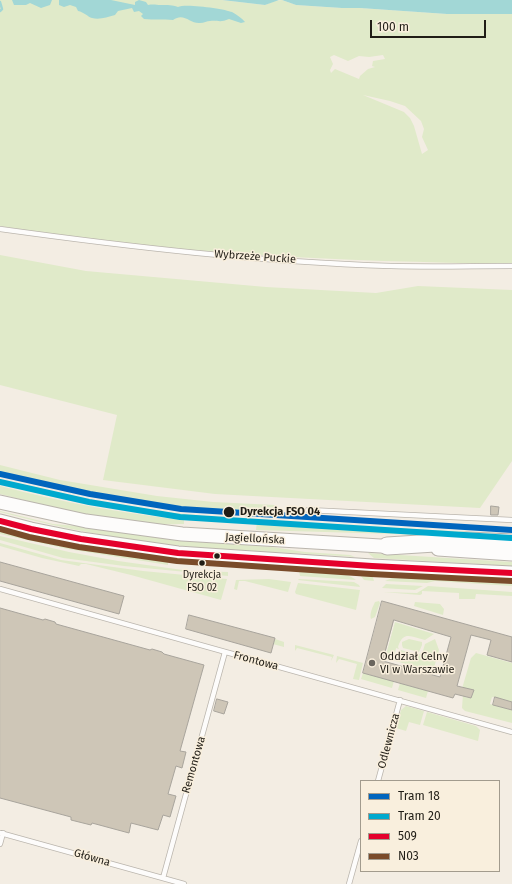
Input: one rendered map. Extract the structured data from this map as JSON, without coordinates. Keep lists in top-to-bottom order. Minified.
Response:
{"streets":{"main road":["Jagiellońska"],"lane":["Wybrzeże Puckie","Frontowa","Odlewnicza","Remontowa","Główna"]},"crossings":[["Frontowa","Odlewnicza"],["Frontowa","Remontowa"],["Remontowa","Główna"]],"places":["Dyrekcja FSO 04","Dyrekcja FSO 02","Oddział Celny VI w Warszawie"],"lines":["tram line 18","tram line 20","transit line 509","transit line N03"],"legend":["Tram 18","Tram 20","509","N03"],"scale_bar":"100 m"}
